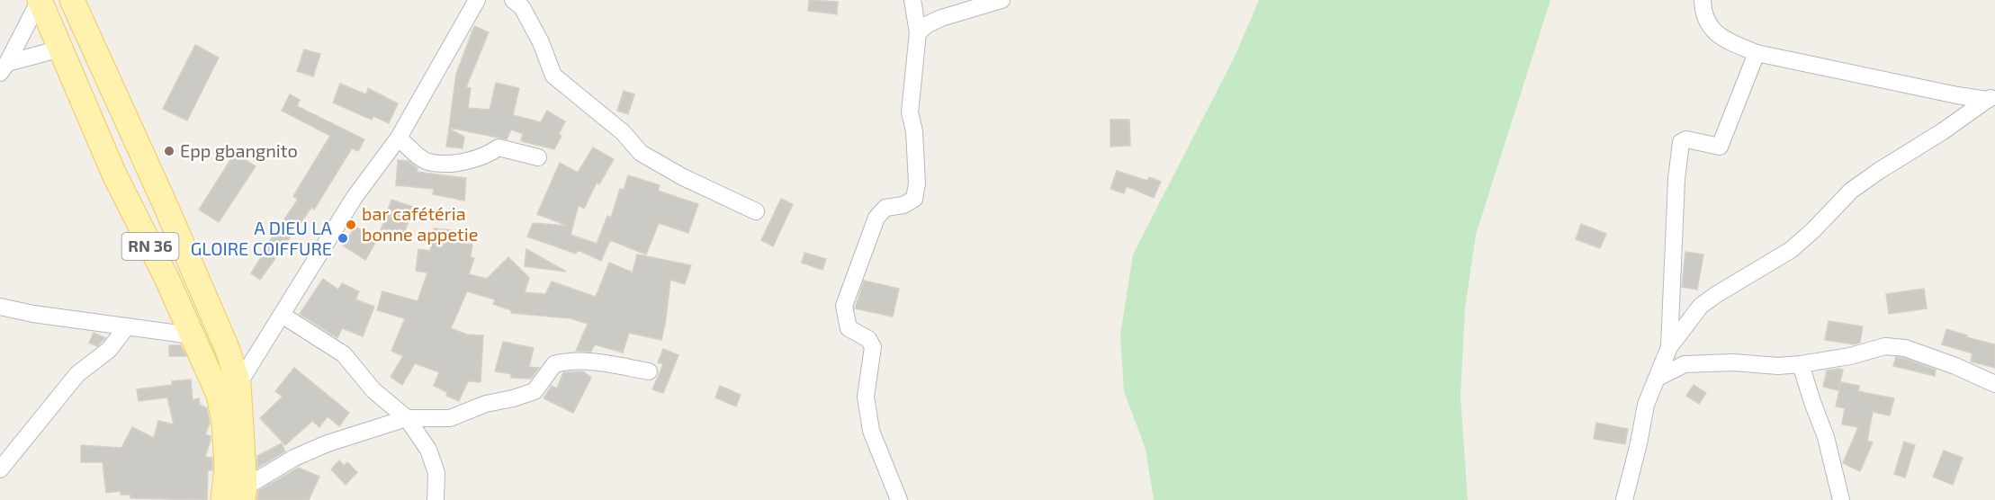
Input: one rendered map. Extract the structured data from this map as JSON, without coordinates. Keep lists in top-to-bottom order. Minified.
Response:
{"streets":{"main road":["RN 36"]},"places":["Epp gbangnito","bar cafétéria bonne appetie","A DIEU LA GLOIRE COIFFURE"]}
